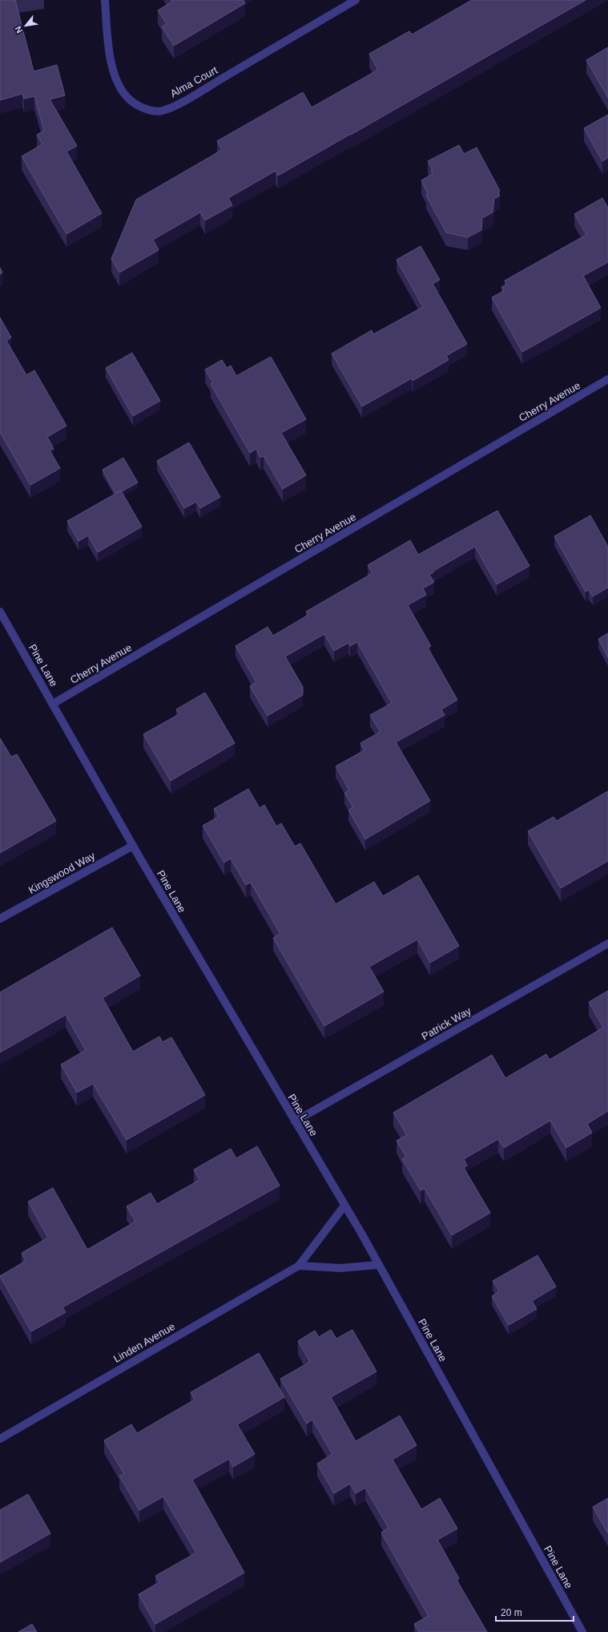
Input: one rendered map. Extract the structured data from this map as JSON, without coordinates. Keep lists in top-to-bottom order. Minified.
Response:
{"streets":{"street":["Alma Court","Cherry Avenue","Pine Lane","Kingswood Way","Patrick Way","Linden Avenue"]},"crossings":[["Cherry Avenue","Pine Lane"],["Pine Lane","Kingswood Way"],["Pine Lane","Patrick Way"],["Pine Lane","Linden Avenue"]],"scale_bar":"20 m","north":"bottom left"}
